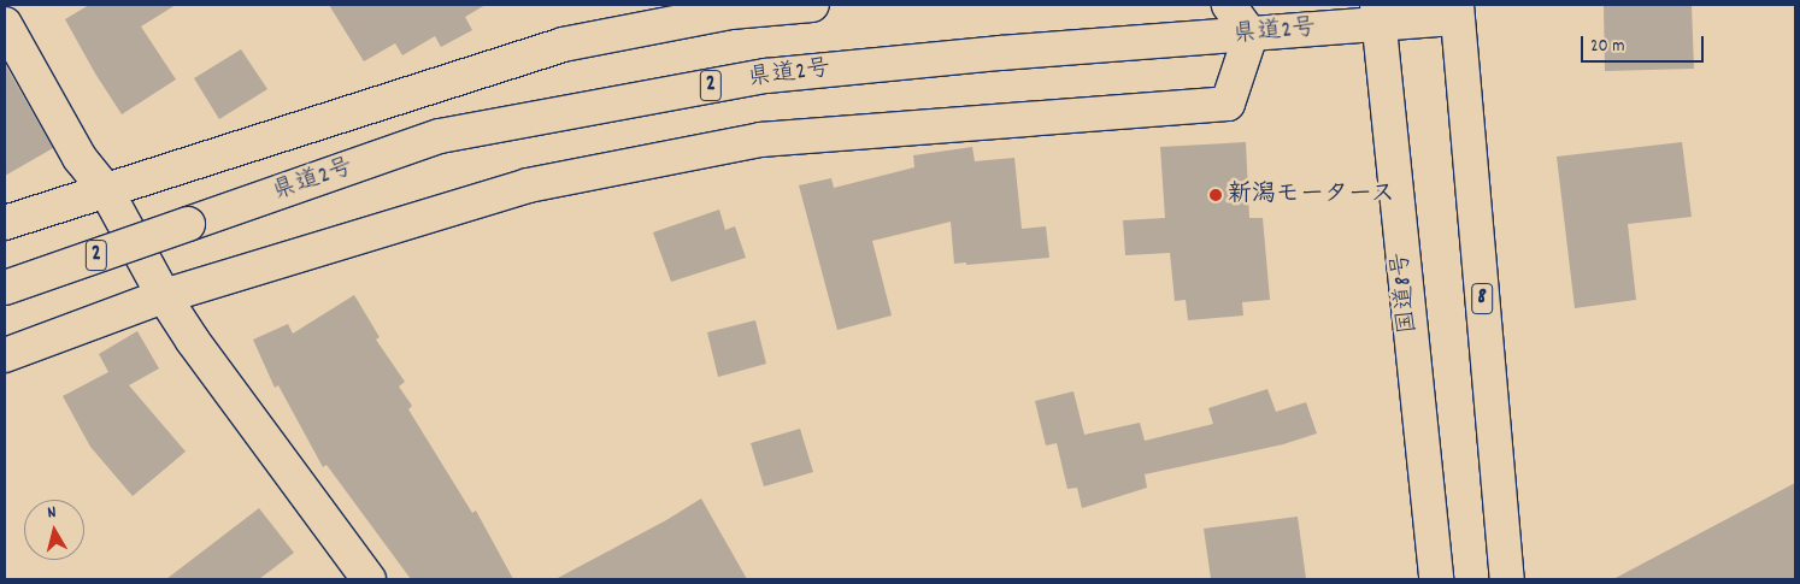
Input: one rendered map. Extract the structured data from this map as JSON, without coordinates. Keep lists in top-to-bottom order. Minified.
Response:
{"streets":{"main road":["県道2号","2","国道8号","8"]},"crossings":[["県道2号","国道8号"],["県道2号","8"]],"places":["新潟モータース"],"scale_bar":"20 m","north":"top"}
